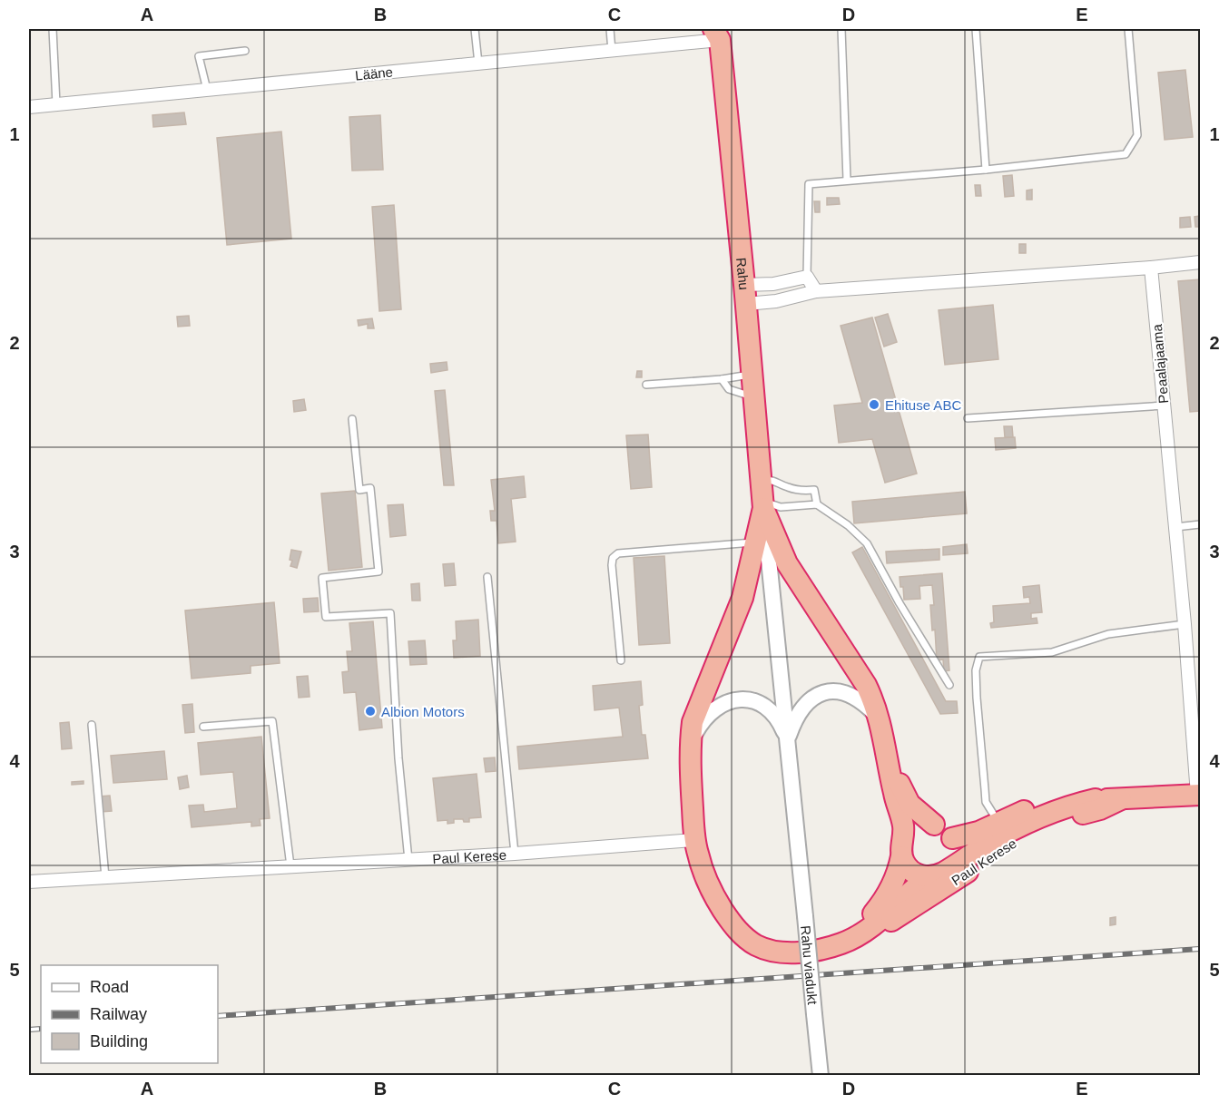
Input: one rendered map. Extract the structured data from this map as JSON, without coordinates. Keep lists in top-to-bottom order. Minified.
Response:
{"streets":{"highway":["Rahu","Paul Kerese"],"street":["Lääne","Peaalajaama","Rahu viadukt"]},"crossings":[["Lääne","Rahu"],["Rahu","Rahu viadukt"],["Peaalajaama","Paul Kerese"]],"places":["Ehituse ABC","Albion Motors"],"legend":["Road","Railway","Building"],"grid":{"columns":["A","B","C","D","E"],"rows":["1","2","3","4","5"]}}
